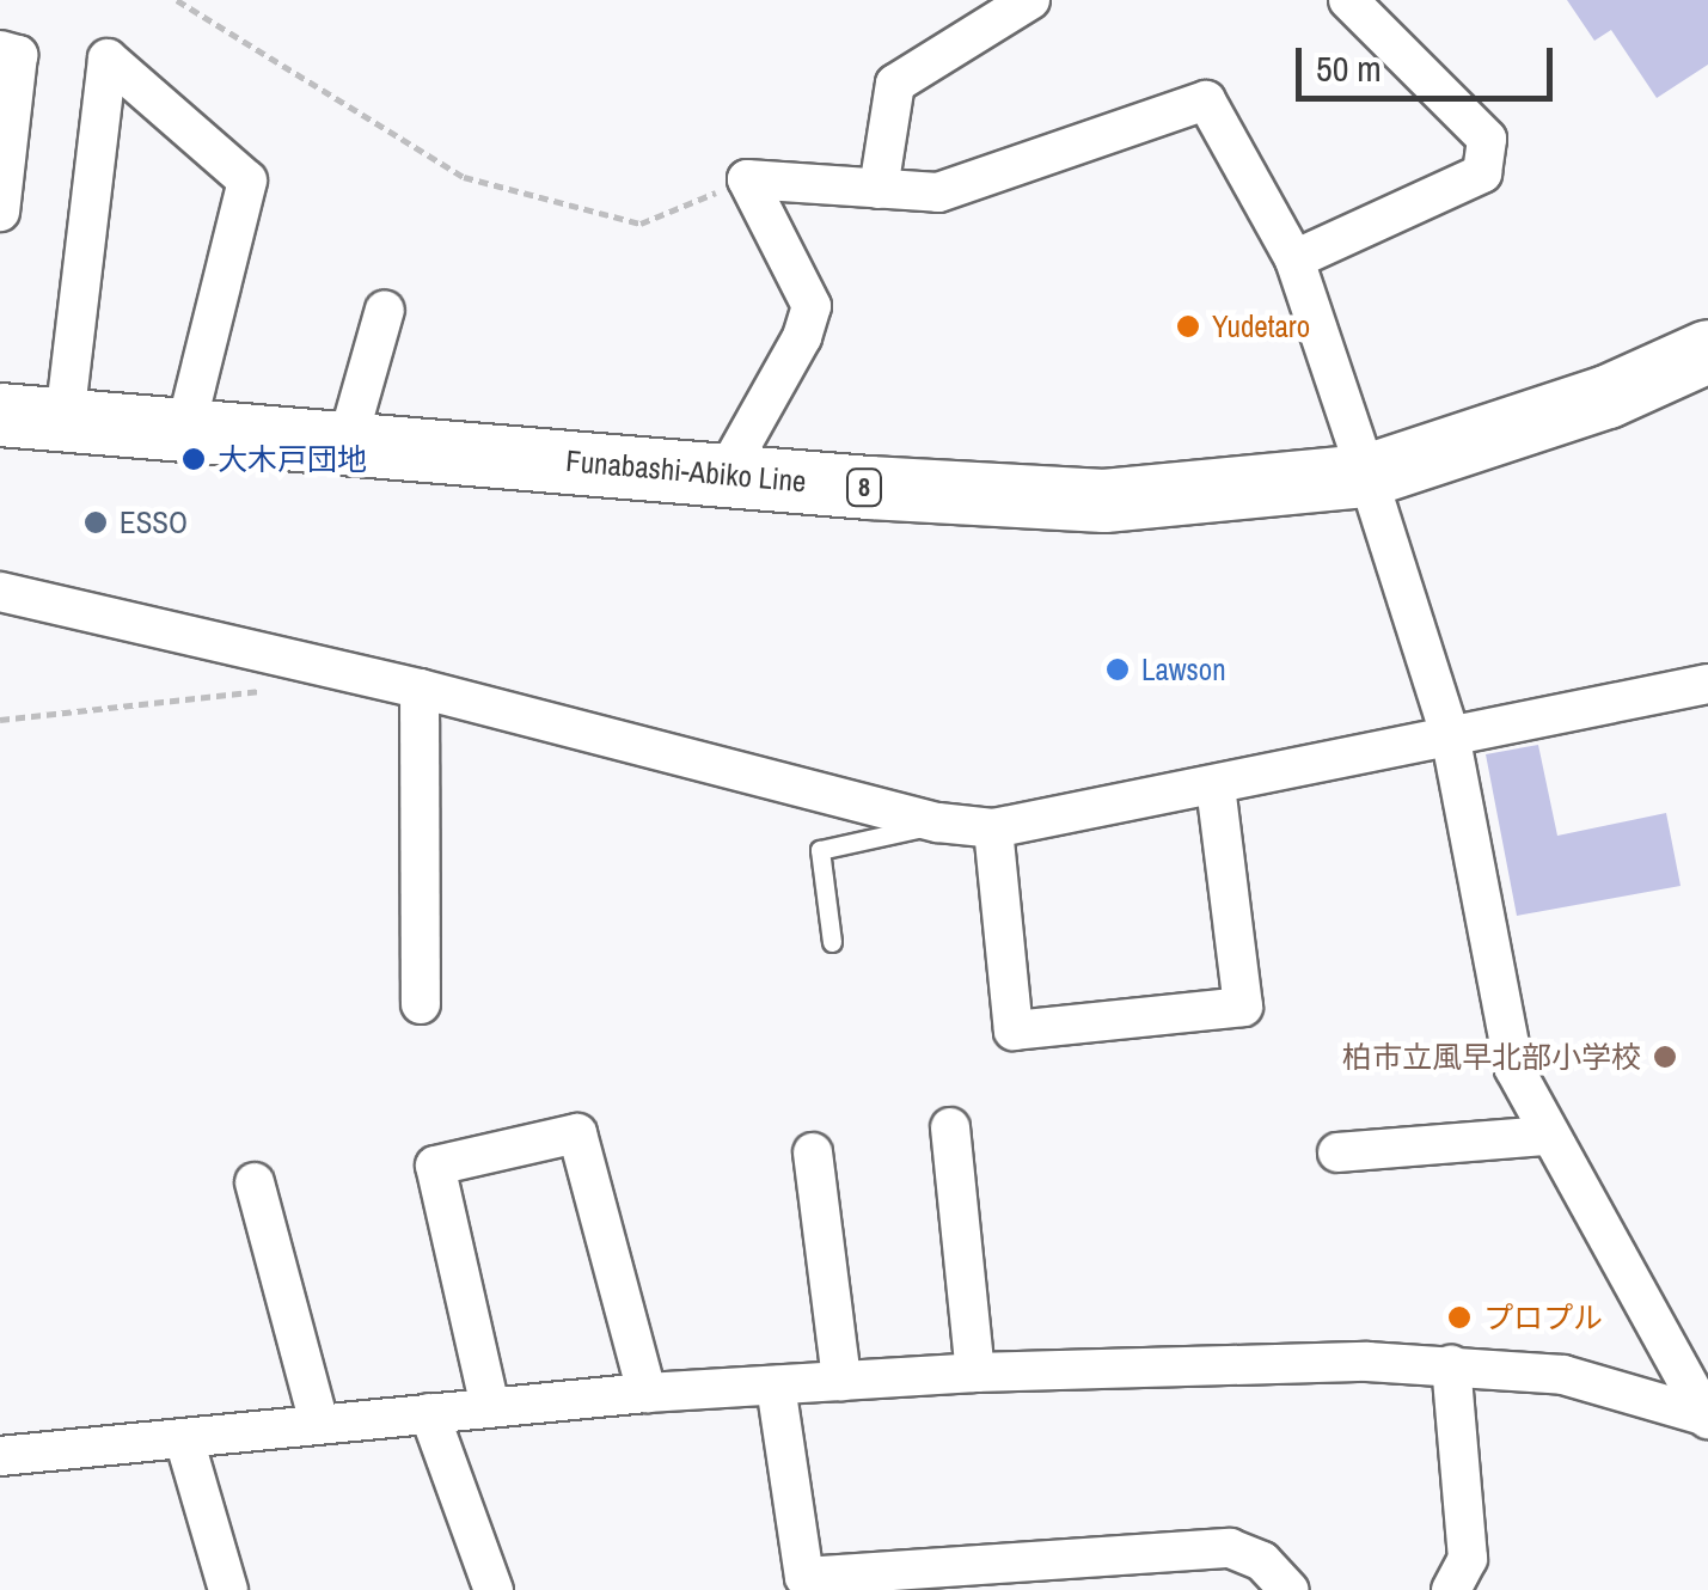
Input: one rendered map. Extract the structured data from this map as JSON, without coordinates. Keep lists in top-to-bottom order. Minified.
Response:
{"streets":{"main road":["Funabashi-Abiko Line","8"]},"places":["Yudetaro","大木戸団地","ESSO","Lawson","柏市立風早北部小学校","プロプル"],"scale_bar":"50 m"}
